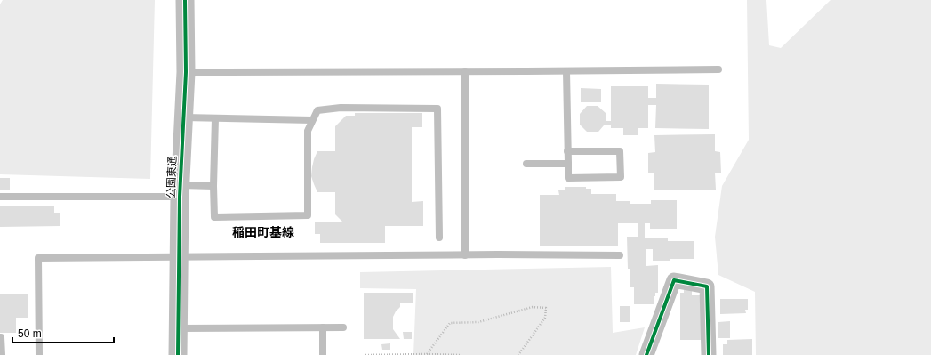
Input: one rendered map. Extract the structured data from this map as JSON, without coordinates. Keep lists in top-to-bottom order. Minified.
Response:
{"streets":{"street":["公園東通"]},"districts":["稲田町基線"],"scale_bar":"50 m"}
